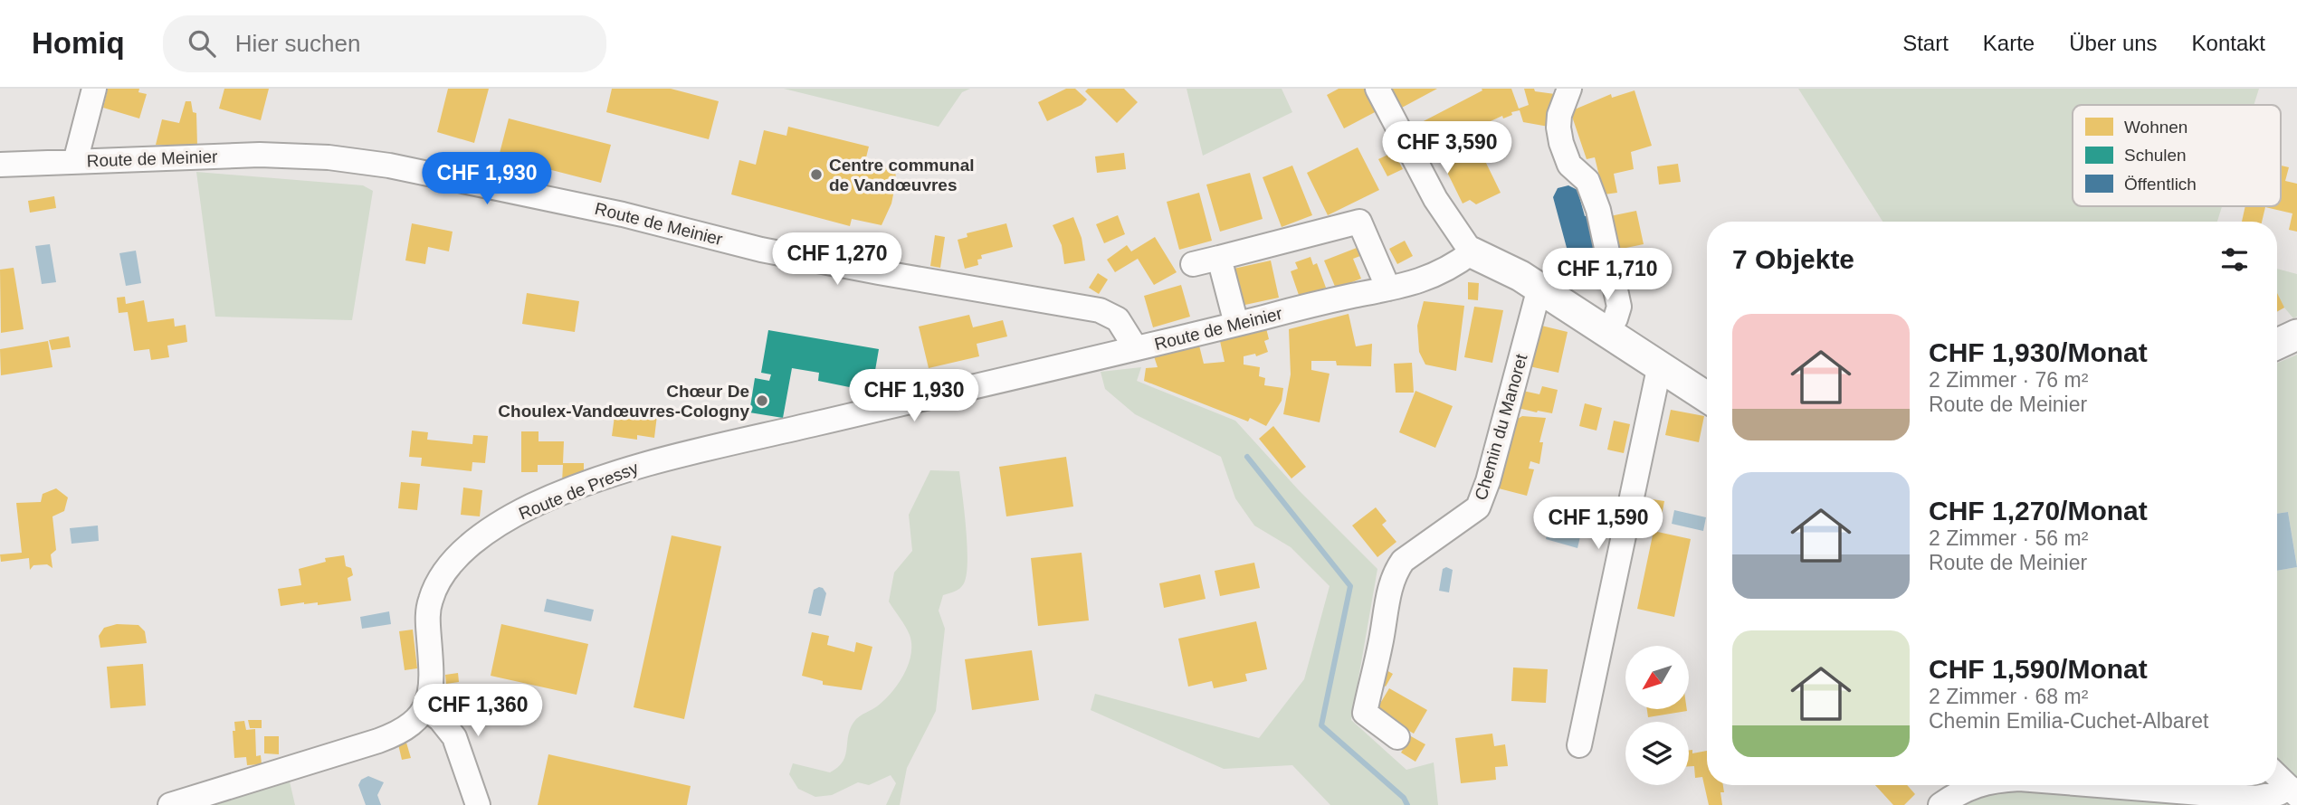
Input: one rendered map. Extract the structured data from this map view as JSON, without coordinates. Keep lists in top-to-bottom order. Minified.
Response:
{"streets":{"street":["Route de Meinier","Chemin du Manoret","Route de Pressy"]},"crossings":[["Route de Meinier","Route de Pressy"]],"places":["Centre communal de Vandœuvres","Chœur De Choulex-Vandœuvres-Cologny"],"legend":["Wohnen","Schulen","Öffentlich"],"north":"bottom left","page":{"header":"Homiq","search":"Hier suchen","nav":["Start","Karte","Über uns","Kontakt"],"price":["CHF 3,590","CHF 1,930","CHF 1,270","CHF 1,710","CHF 1,930","CHF 1,590","CHF 1,360"],"heading":"7 Objekte","list":[{"name":"CHF 1,930/Monat","note":"2 Zimmer · 76 m² · Route de Meinier"},{"name":"CHF 1,270/Monat","note":"2 Zimmer · 56 m² · Route de Meinier"},{"name":"CHF 1,590/Monat","note":"2 Zimmer · 68 m² · Chemin Emilia-Cuchet-Albaret"}]}}
